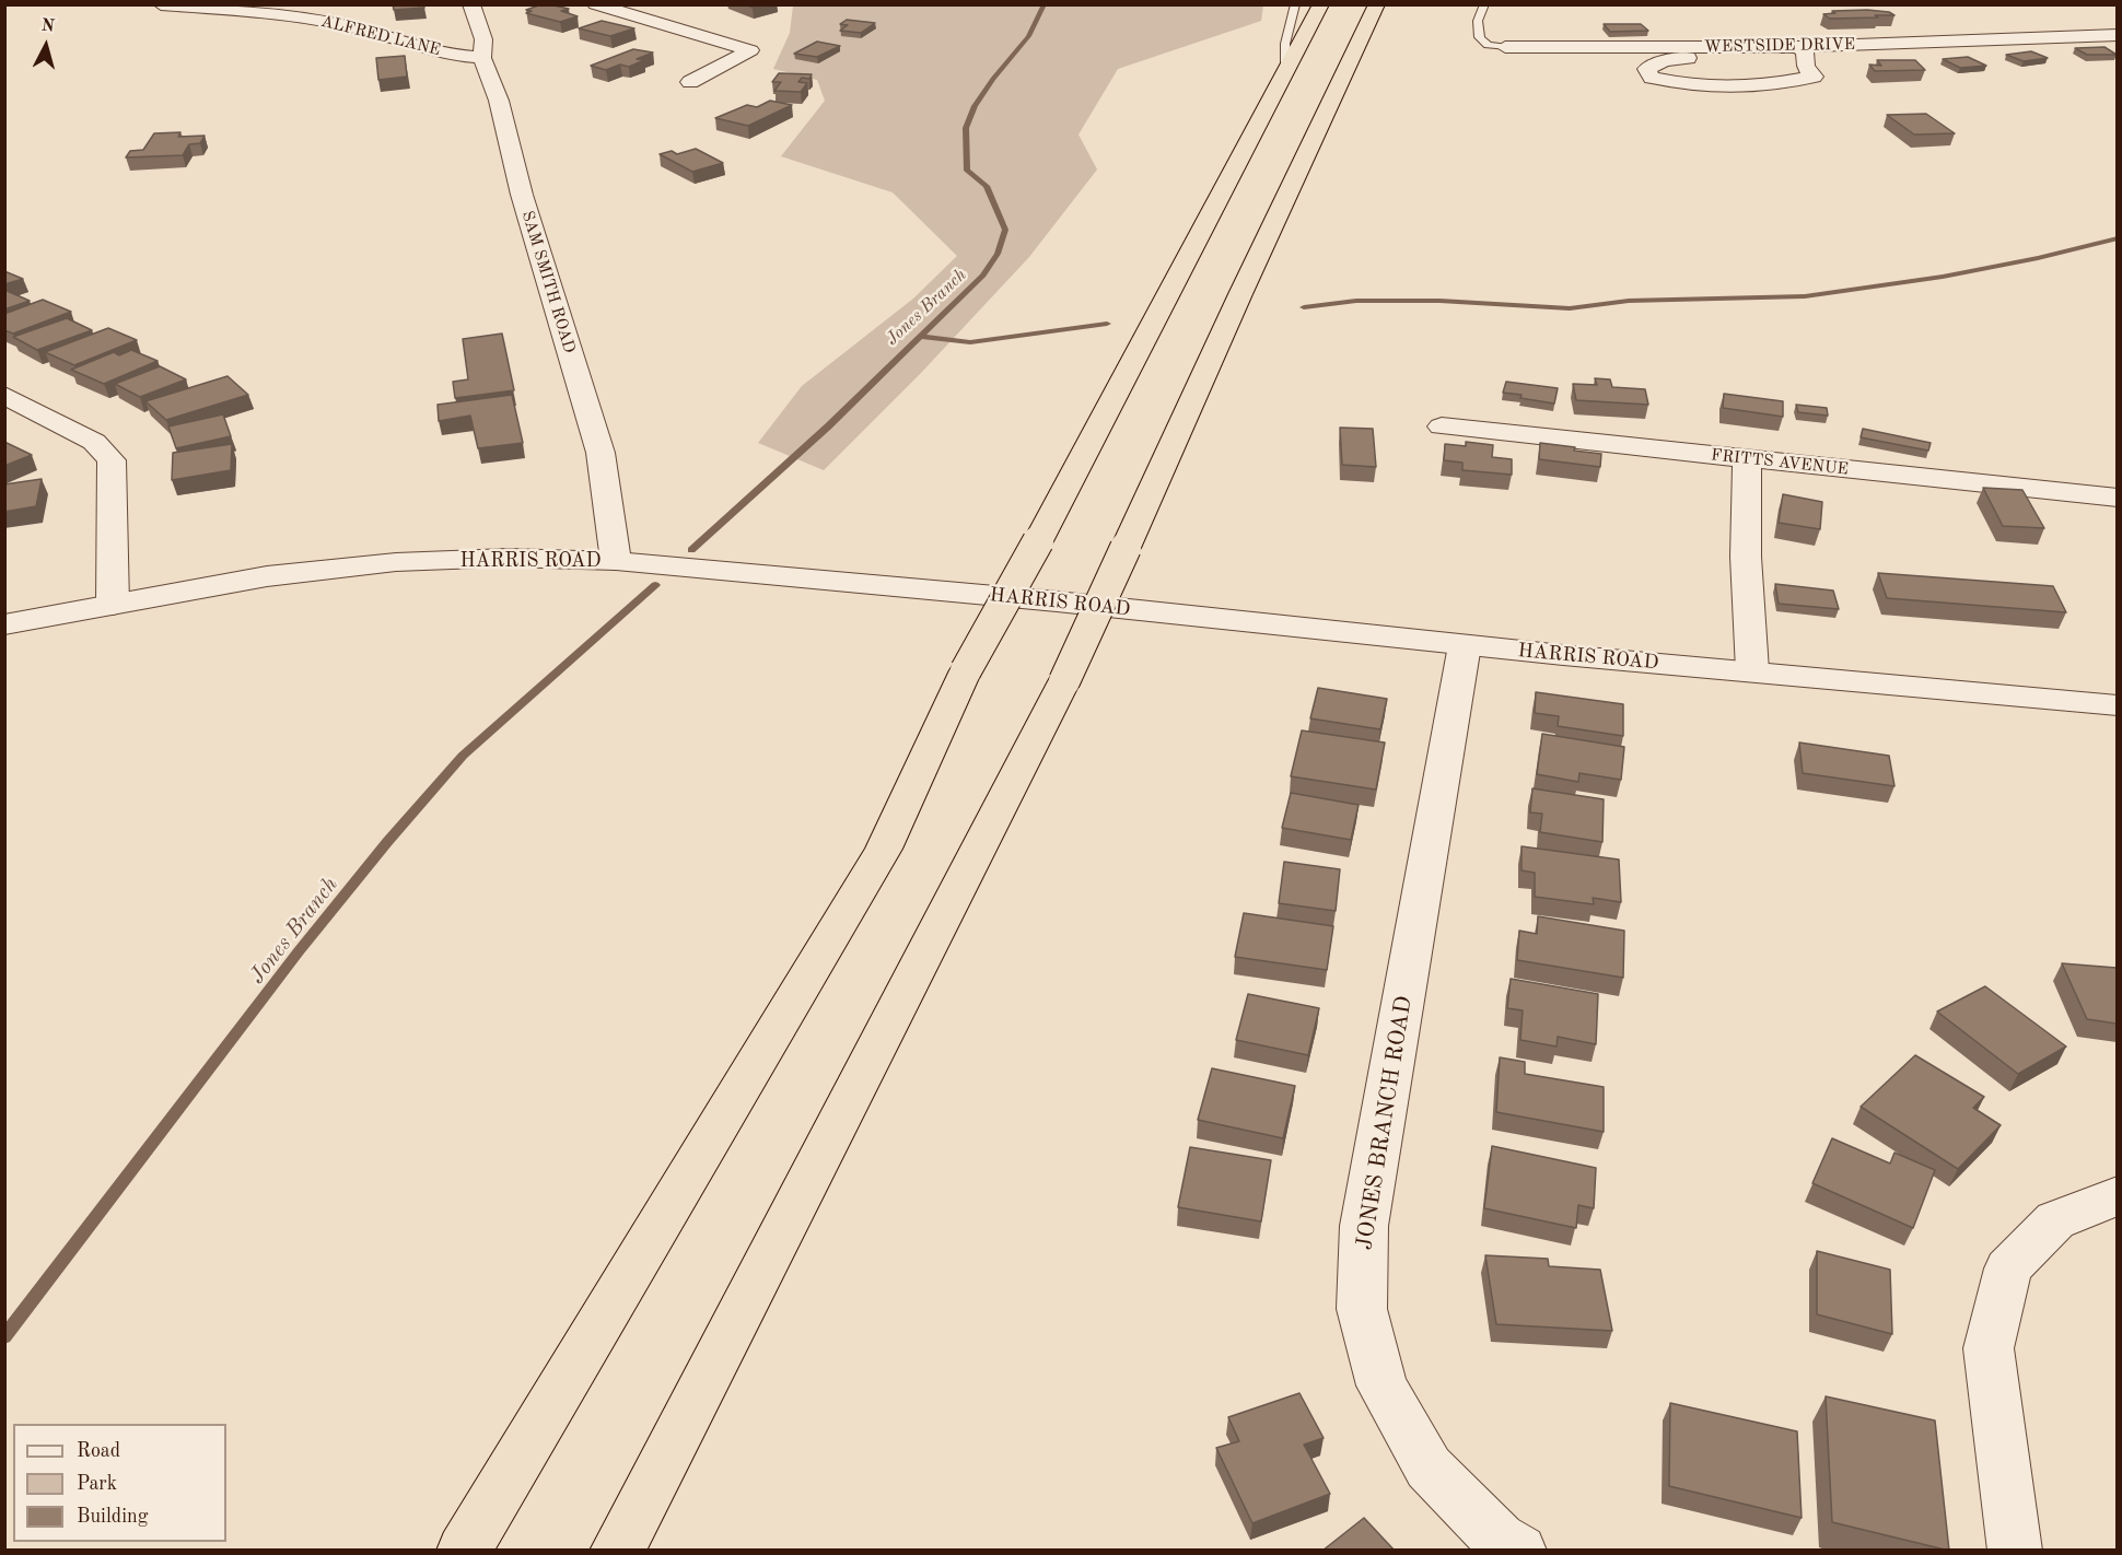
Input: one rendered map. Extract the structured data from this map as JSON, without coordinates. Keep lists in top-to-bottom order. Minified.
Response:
{"streets":{"street":["ALFRED LANE","WESTSIDE DRIVE","SAM SMITH ROAD","FRITTS AVENUE","HARRIS ROAD","JONES BRANCH ROAD"]},"crossings":[["ALFRED LANE","SAM SMITH ROAD"],["SAM SMITH ROAD","HARRIS ROAD"],["HARRIS ROAD","JONES BRANCH ROAD"]],"water":["Jones Branch"],"legend":["Road","Park","Building"],"north":"top"}
